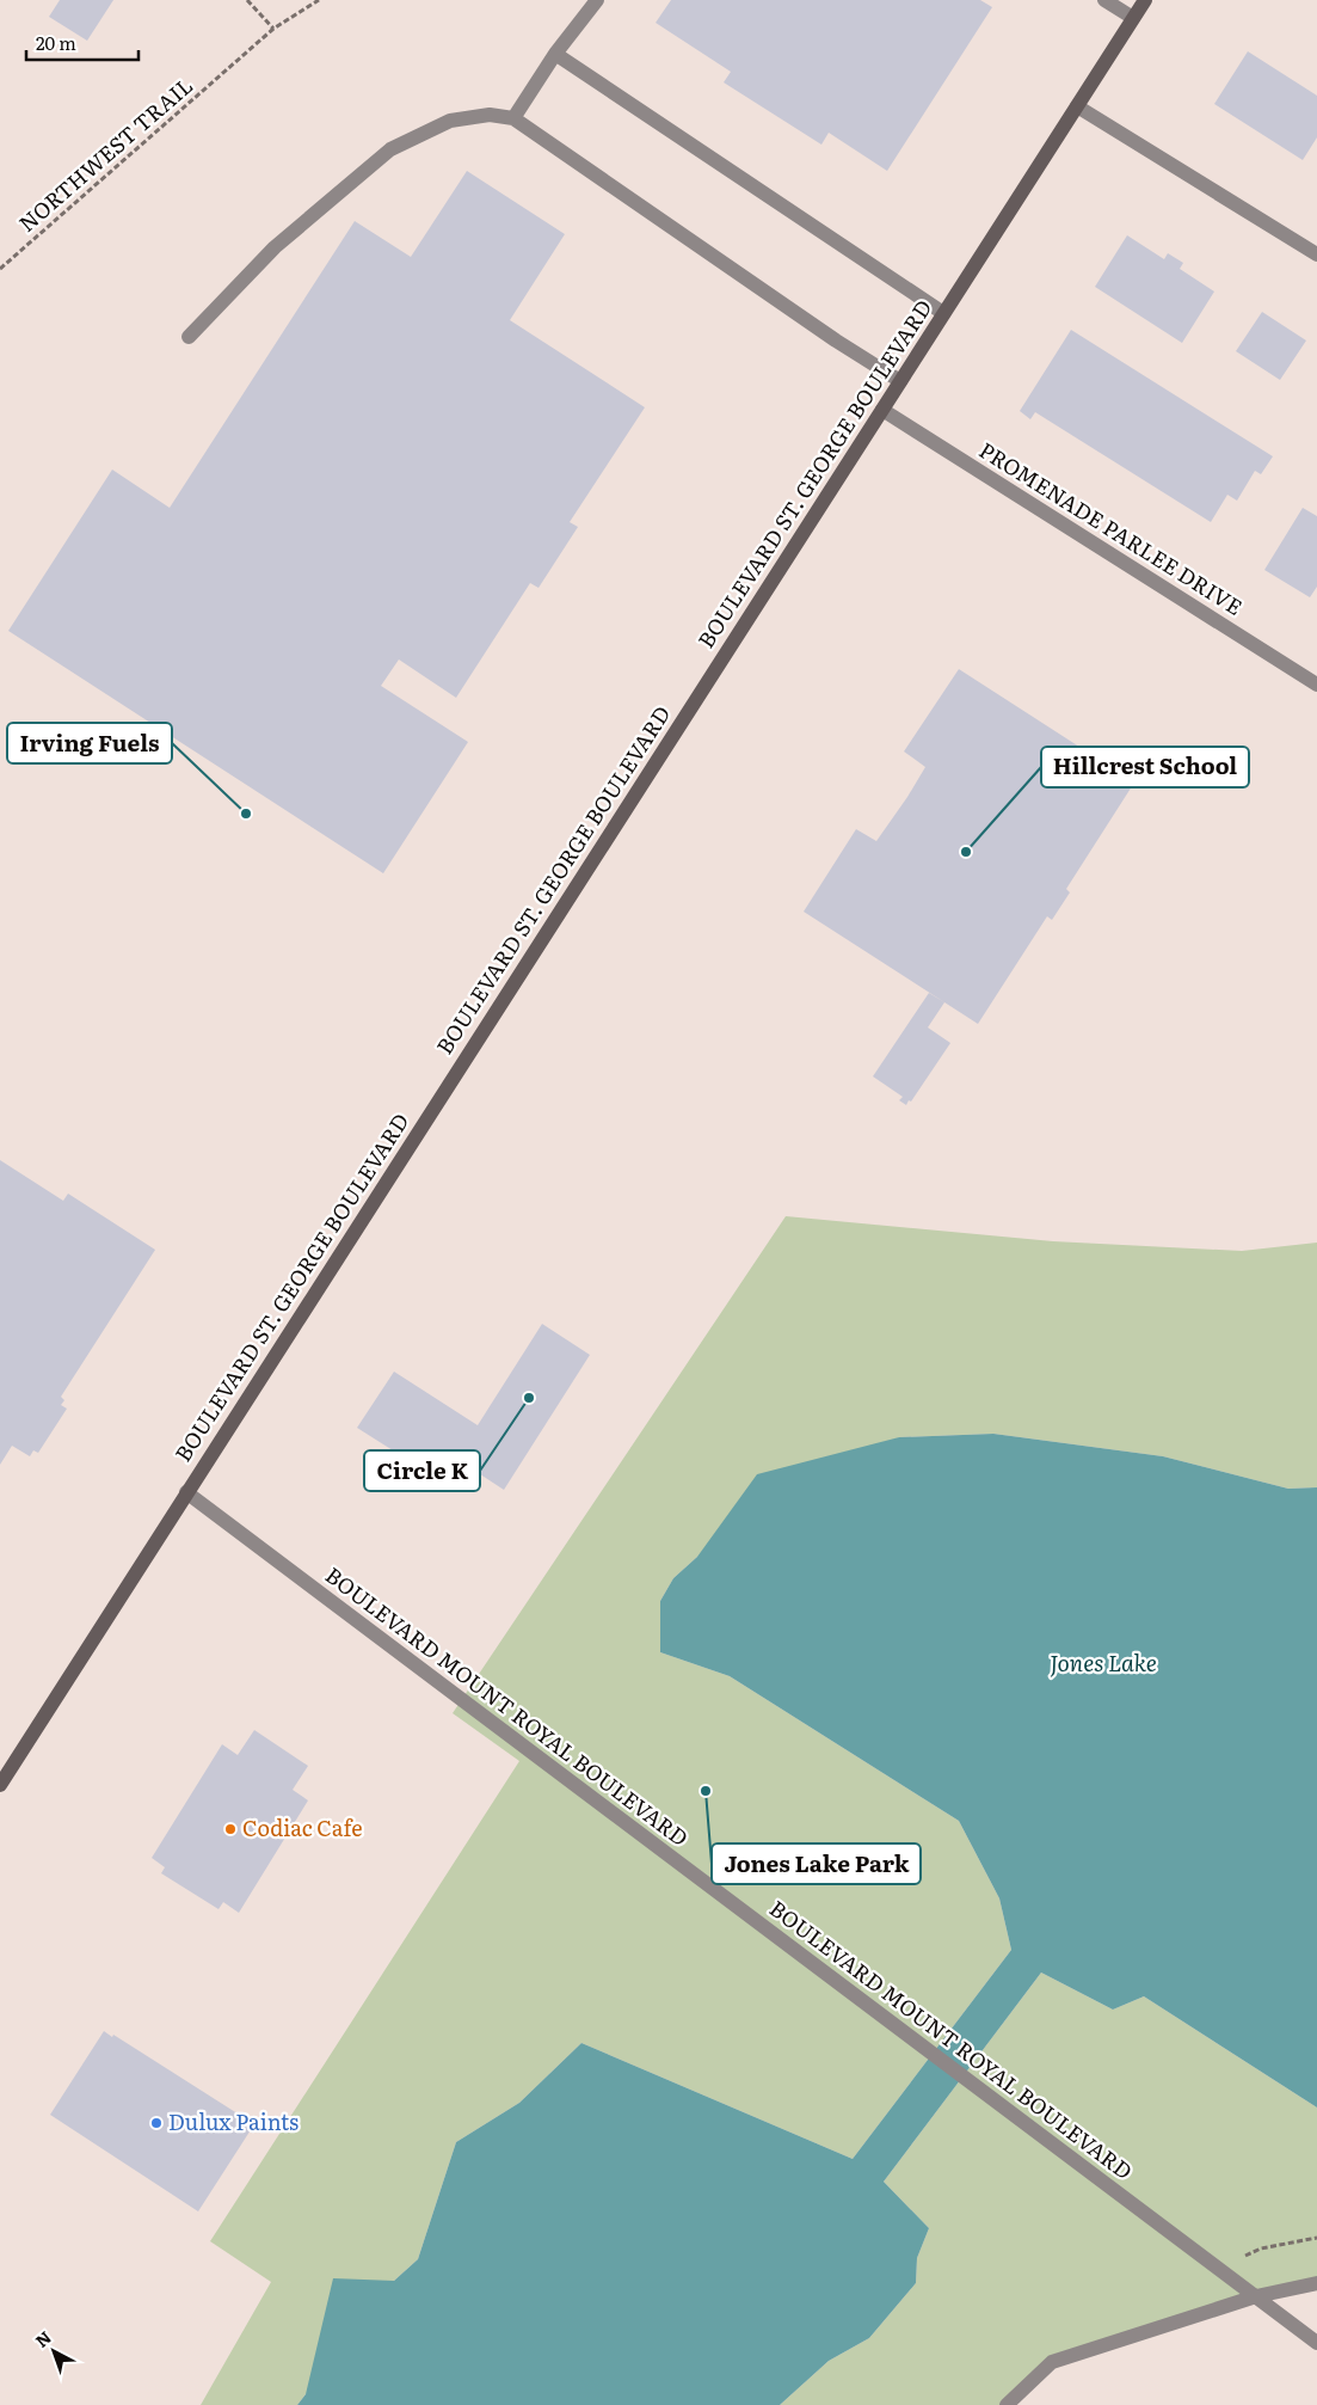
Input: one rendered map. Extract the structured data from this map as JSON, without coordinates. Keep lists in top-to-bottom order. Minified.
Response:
{"streets":{"main road":["BOULEVARD ST. GEORGE BOULEVARD"],"street":["PROMENADE PARLEE DRIVE","BOULEVARD MOUNT ROYAL BOULEVARD"],"path":["NORTHWEST TRAIL"]},"crossings":[["BOULEVARD ST. GEORGE BOULEVARD","PROMENADE PARLEE DRIVE"],["BOULEVARD ST. GEORGE BOULEVARD","BOULEVARD MOUNT ROYAL BOULEVARD"]],"water":["Jones Lake"],"places":["Irving Fuels","Hillcrest School","Circle K","Jones Lake Park","Codiac Cafe","Dulux Paints"],"scale_bar":"20 m","north":"top left"}
